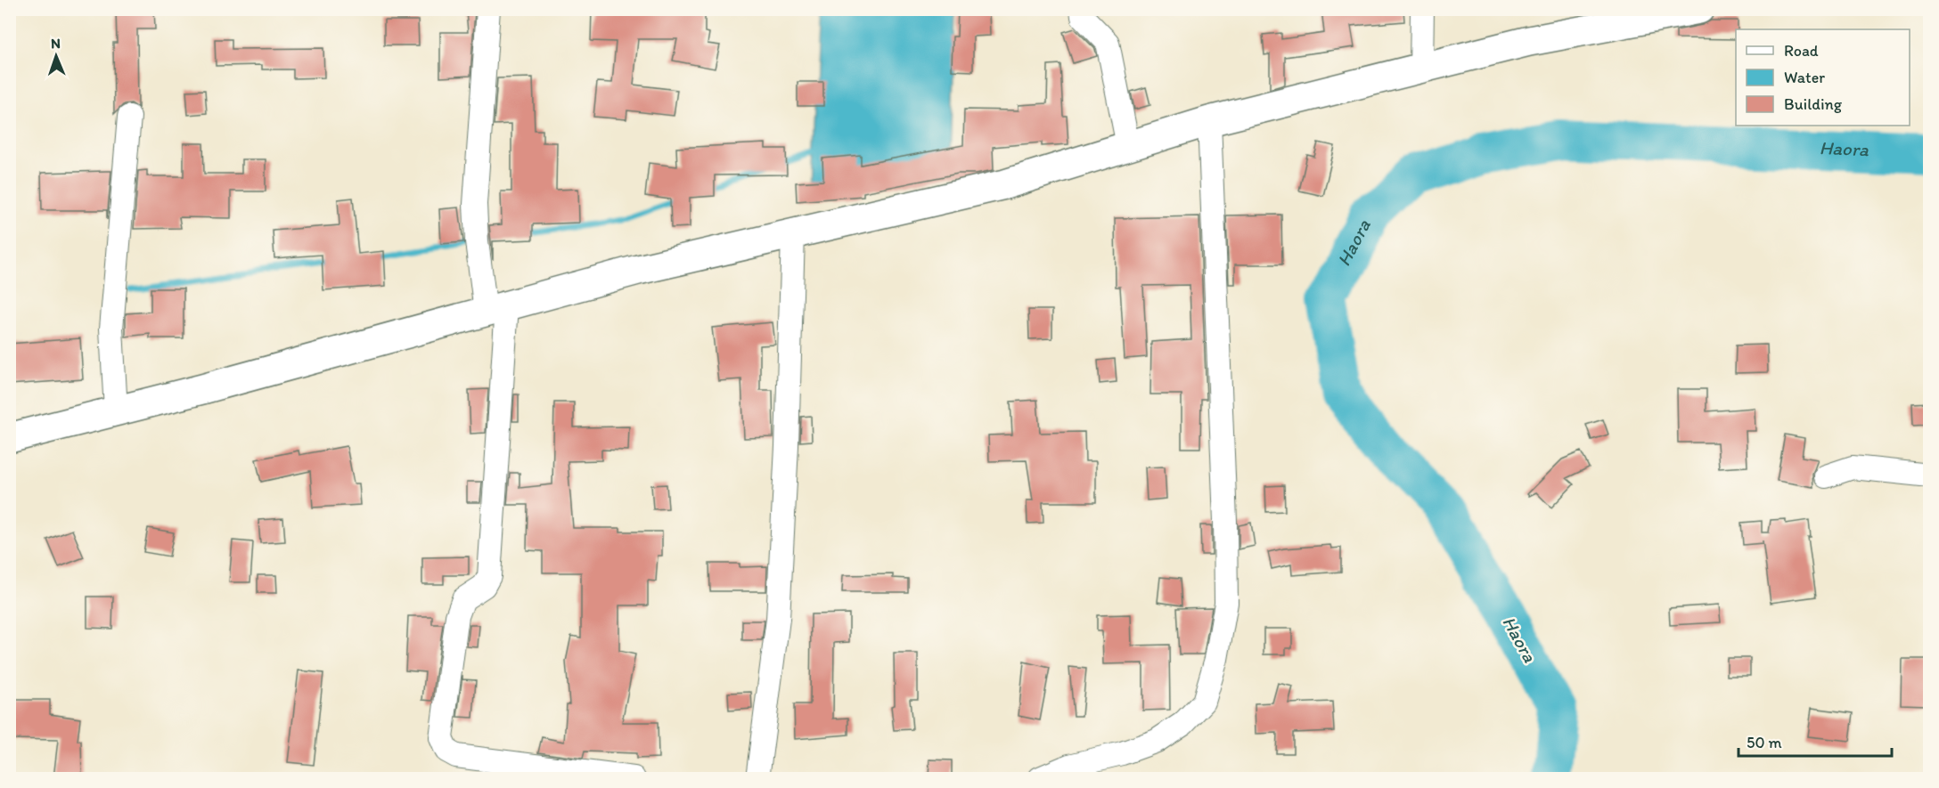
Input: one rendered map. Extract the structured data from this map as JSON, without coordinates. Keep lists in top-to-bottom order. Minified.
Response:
{"water":["Haora"],"legend":["Road","Water","Building"],"scale_bar":"50 m","north":"top"}
